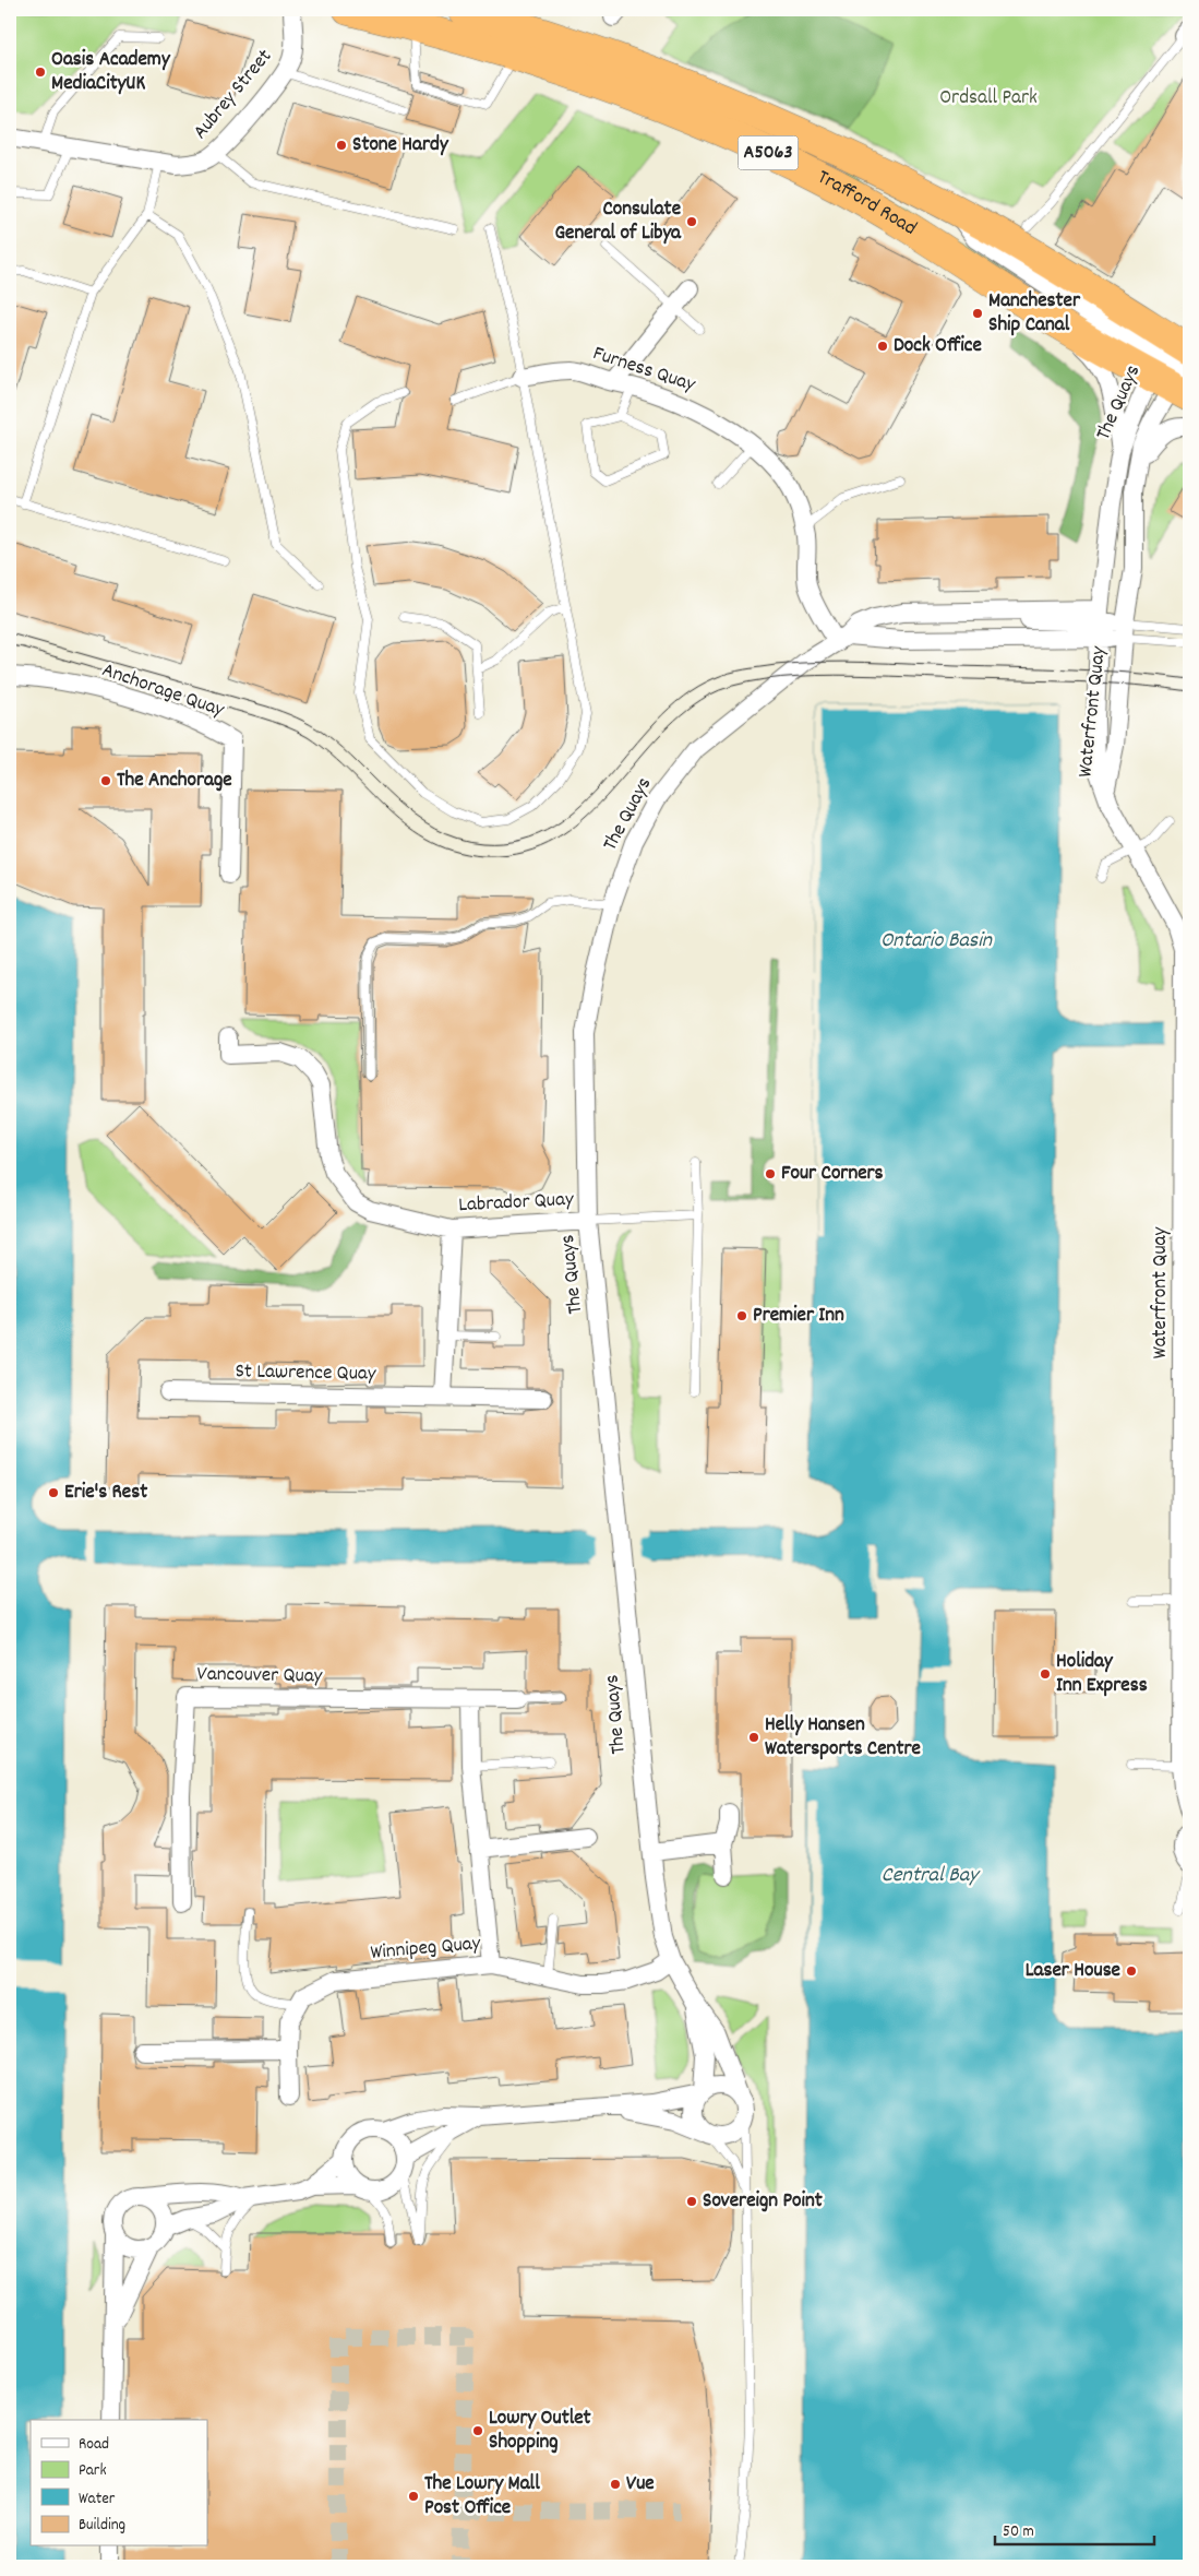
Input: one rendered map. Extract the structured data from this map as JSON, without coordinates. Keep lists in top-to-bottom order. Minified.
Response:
{"streets":{"highway":["A5063","Trafford Road"],"street":["Aubrey Street","Furness Quay","The Quays","Anchorage Quay","Waterfront Quay","Labrador Quay","St Lawrence Quay","Vancouver Quay","Winnipeg Quay"]},"crossings":[["Trafford Road","The Quays"],["Furness Quay","The Quays"],["The Quays","Waterfront Quay"],["The Quays","Labrador Quay"],["The Quays","Winnipeg Quay"]],"water":["Ontario Basin","Central Bay"],"parks":["Ordsall Park"],"places":["Oasis Academy MediaCityUK","Stone Hardy","Consulate General of Libya","Manchester Ship Canal","Dock Office","The Anchorage","Four Corners","Premier Inn","Erie's Rest","Holiday Inn Express","Helly Hansen Watersports Centre","Laser House","Sovereign Point","Lowry Outlet Shopping","Vue","The Lowry Mall Post Office"],"legend":["Road","Park","Water","Building"],"scale_bar":"50 m"}
